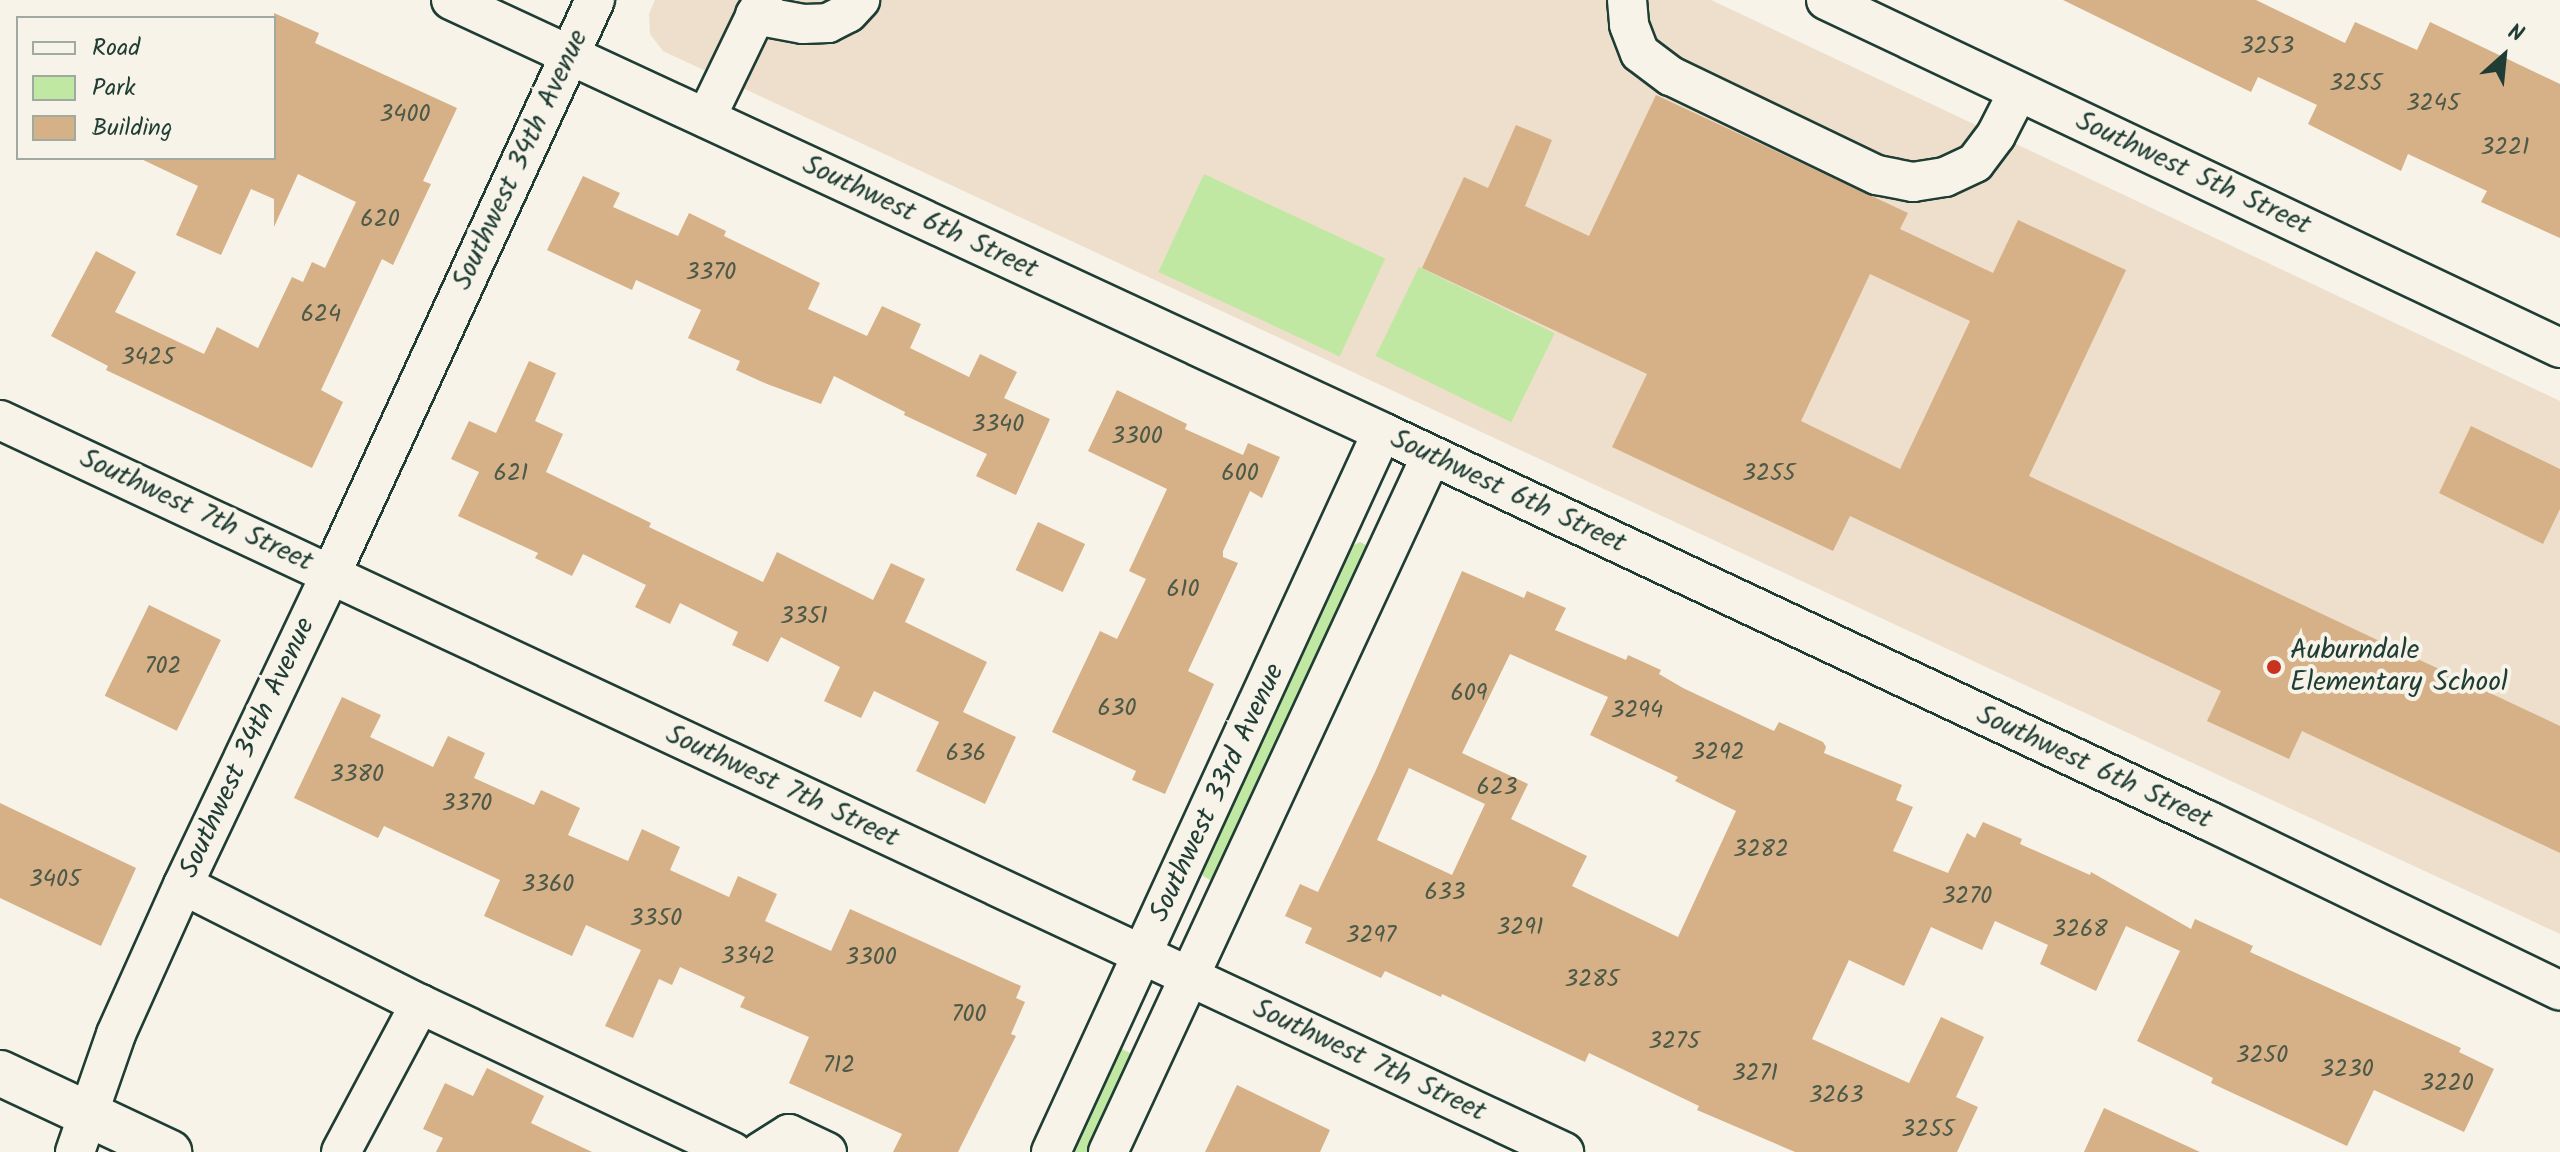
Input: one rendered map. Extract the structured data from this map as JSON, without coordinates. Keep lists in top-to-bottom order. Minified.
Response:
{"streets":{"street":["Southwest 34th Avenue","Southwest 5th Street","Southwest 6th Street","Southwest 7th Street","Southwest 33rd Avenue"]},"crossings":[["Southwest 34th Avenue","Southwest 6th Street"],["Southwest 34th Avenue","Southwest 7th Street"],["Southwest 6th Street","Southwest 33rd Avenue"],["Southwest 7th Street","Southwest 33rd Avenue"]],"places":["Auburndale Elementary School"],"house_numbers":["3253","3255","3245","3400","3221","620","3370","624","3425","3340","3300","621","600","3255","610","3351","702","609","630","3294","3292","636","3380","623","3370","3282","3405","3360","633","3270","3350","3291","3268","3297","3342","3300","3285","700","3275","3250","712","3230","3271","3220","3263","3255"],"legend":["Road","Park","Building"],"north":"top right"}
